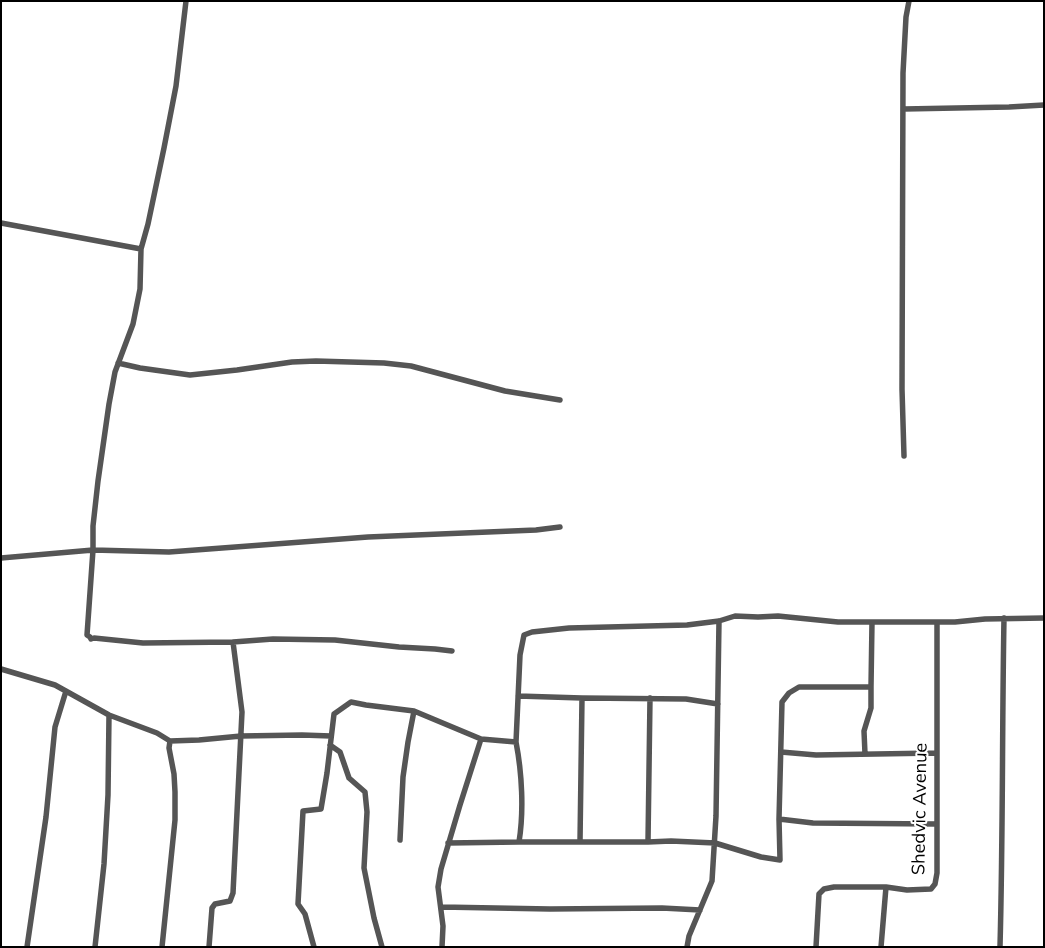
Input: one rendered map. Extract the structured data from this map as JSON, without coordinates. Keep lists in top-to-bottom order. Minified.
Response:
{"streets":{"street":["Shedvic Avenue"]}}
